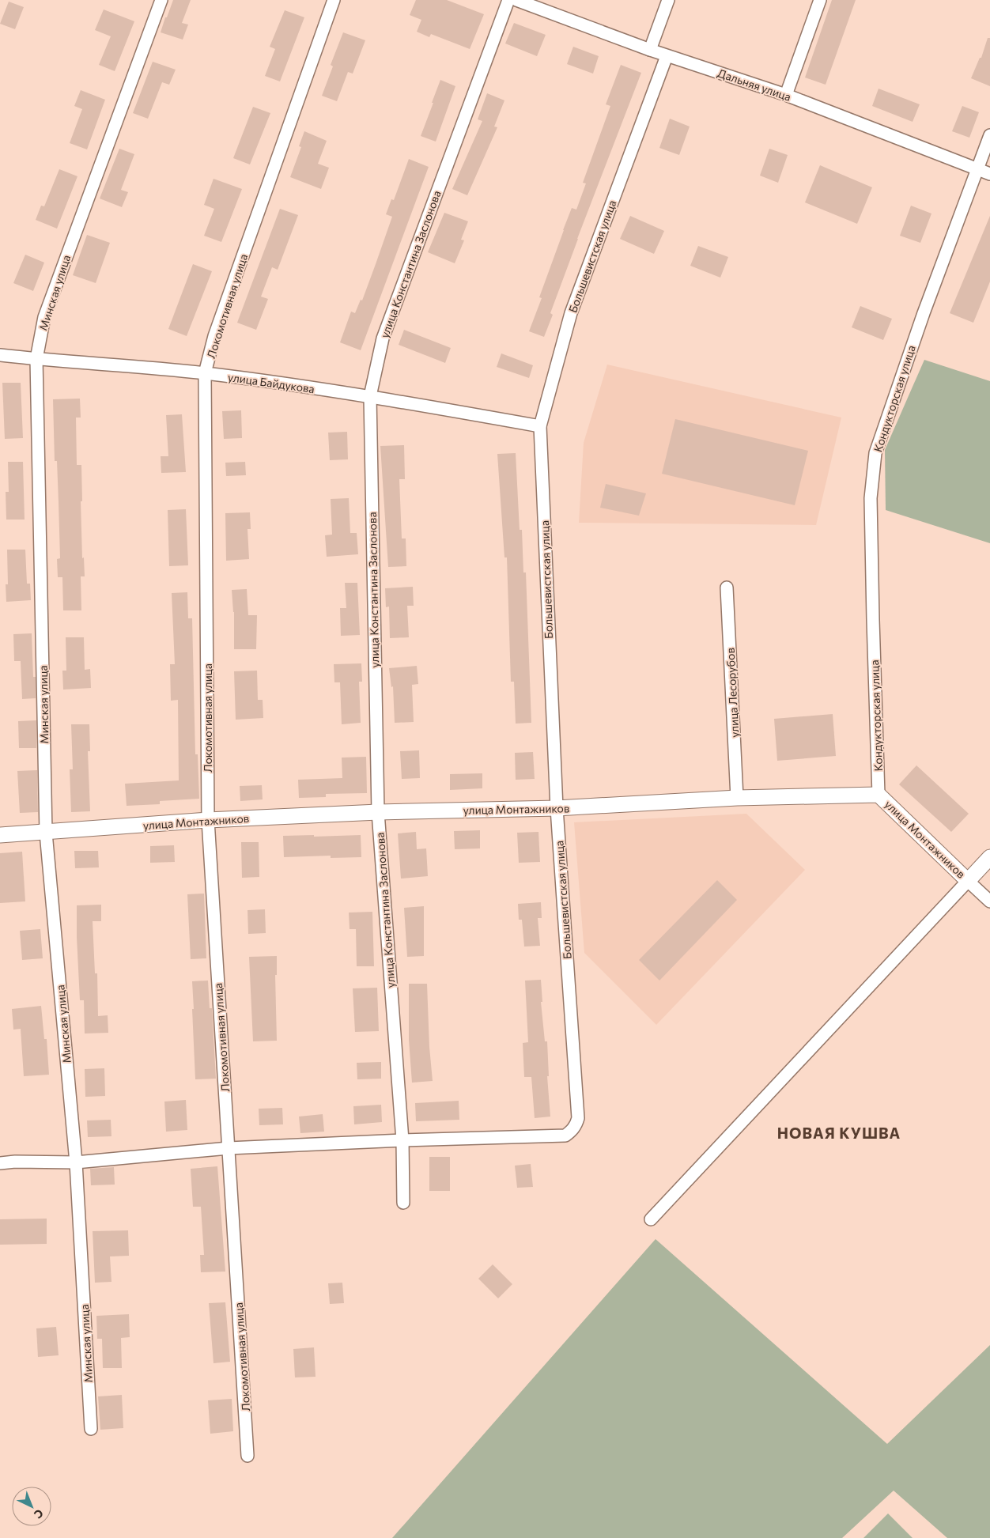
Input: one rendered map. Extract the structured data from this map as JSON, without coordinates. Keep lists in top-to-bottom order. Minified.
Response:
{"streets":{"street":["Дальняя улица","Большевистская улица","улица Константина Заслонова","Минская улица","Локомотивная улица","улица Байдукова","Кондукторская улица","улица Лесорубов","улица Монтажников"]},"crossings":[["Дальняя улица","Большевистская улица"],["Дальняя улица","Кондукторская улица"],["Большевистская улица","улица Константина Заслонова"],["Большевистская улица","улица Байдукова"],["Большевистская улица","улица Монтажников"],["улица Константина Заслонова","улица Байдукова"],["улица Константина Заслонова","улица Монтажников"],["Минская улица","улица Байдукова"],["Минская улица","улица Монтажников"],["Локомотивная улица","улица Байдукова"],["Локомотивная улица","улица Монтажников"],["Кондукторская улица","улица Монтажников"],["улица Лесорубов","улица Монтажников"]],"districts":["НОВАЯ КУШВА"],"north":"bottom right"}
